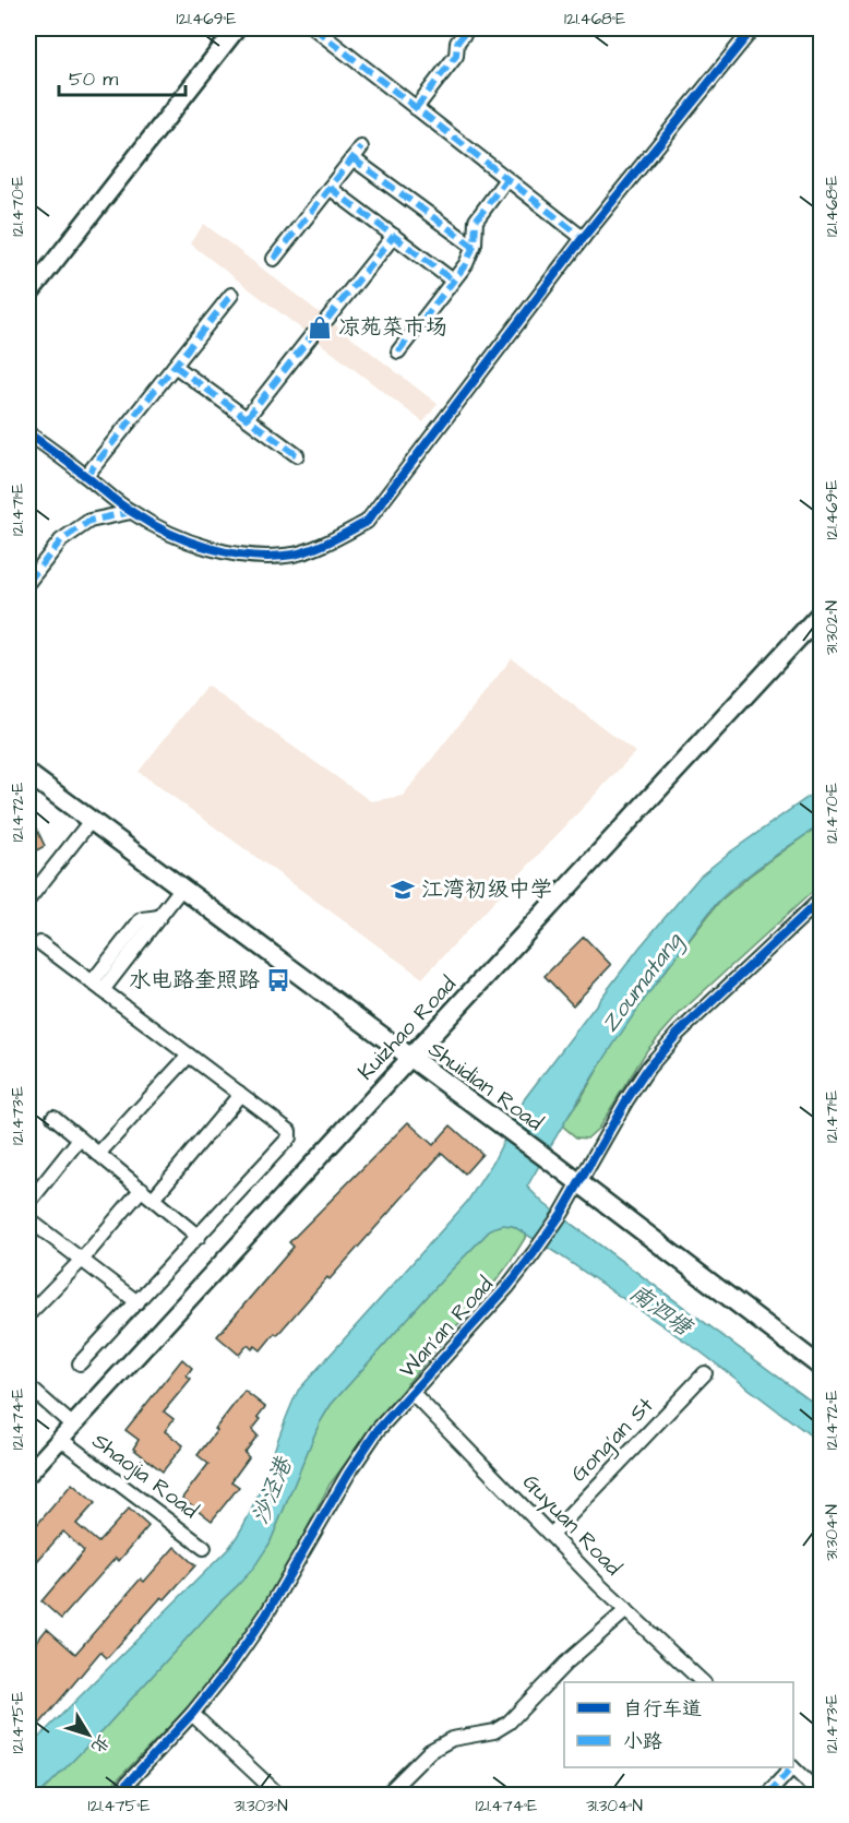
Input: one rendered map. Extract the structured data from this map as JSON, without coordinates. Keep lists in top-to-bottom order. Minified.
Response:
{"streets":{"main road":["Kuizhao Road","Shuidian Road"],"street":["Wan'an Road","Gong'an St","Shaojia Road","Guyuan Road"]},"crossings":[["Kuizhao Road","Shuidian Road"],["Kuizhao Road","Shaojia Road"],["Shuidian Road","Wan'an Road"],["Wan'an Road","Guyuan Road"],["Gong'an St","Guyuan Road"]],"water":["Zoumatang","南泗塘","沙泾港"],"places":{"shop":["凉苑菜市场"],"school or university":["江湾初级中学"],"bus stop":["水电路奎照路"]},"legend":["自行车道","小路"],"scale_bar":"50 m","north":"bottom right","coordinates":["121.469°E","121.468°E","121.470°E","121.471°E","31.302°N","121.472°E","121.473°E","121.474°E","31.304°N","121.475°E","31.303°N"]}
